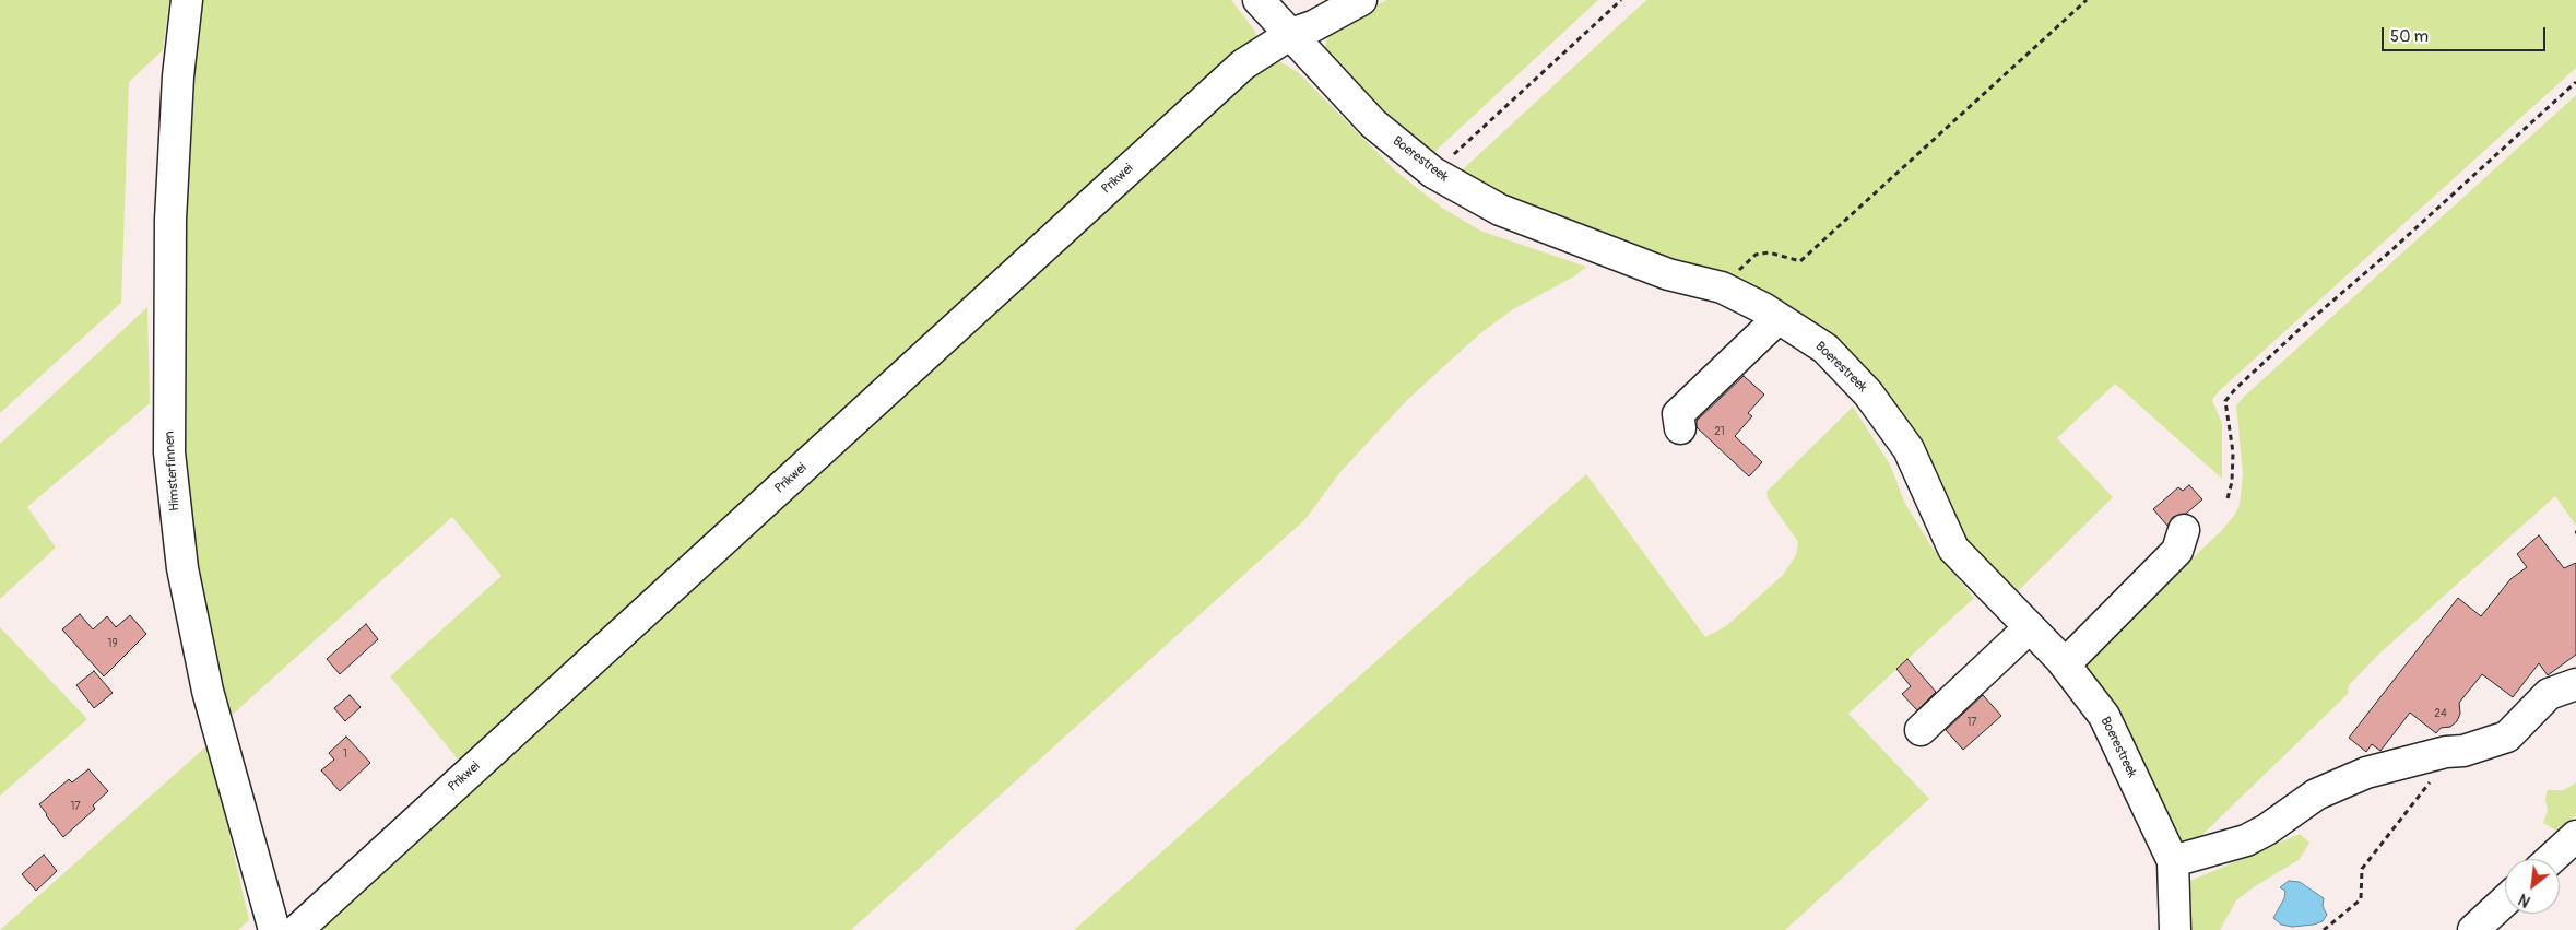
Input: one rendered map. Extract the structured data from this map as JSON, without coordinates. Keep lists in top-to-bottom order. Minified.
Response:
{"streets":{"street":["Boerestreek","Prikwei","Himsterfinnen"]},"crossings":[["Boerestreek","Prikwei"]],"house_numbers":["21","19","24","17","1","17"],"scale_bar":"50 m","north":"bottom left"}
